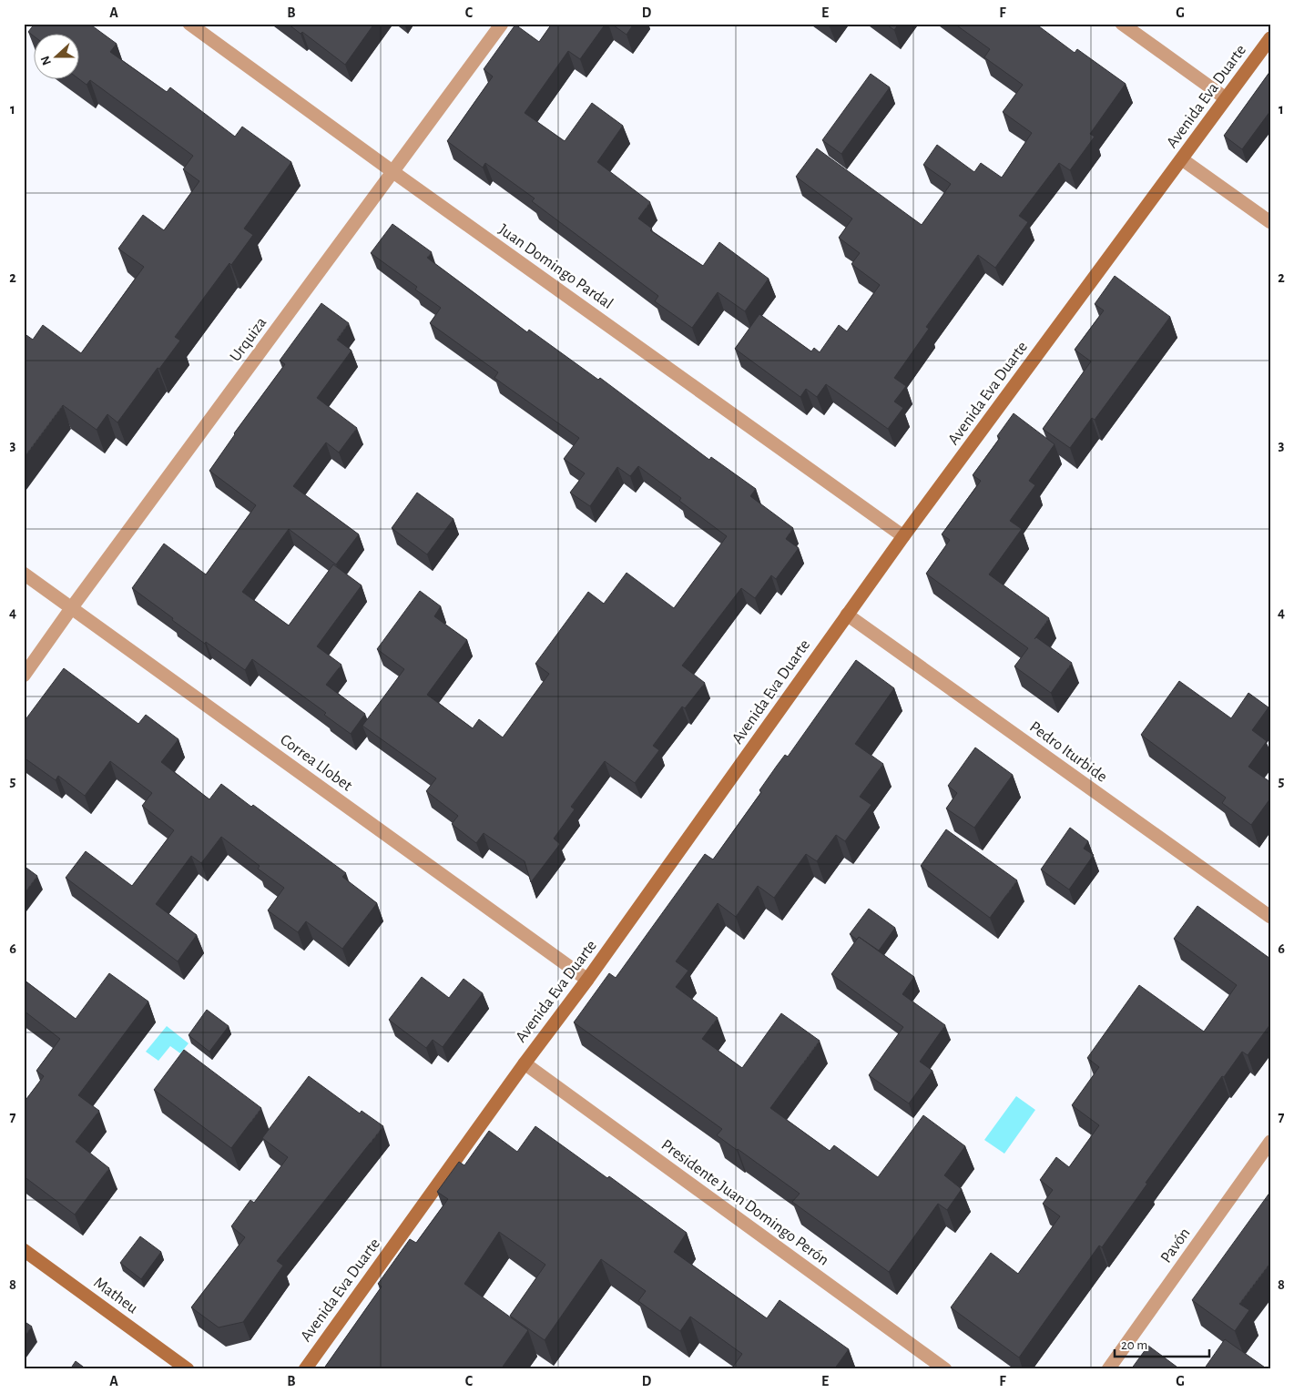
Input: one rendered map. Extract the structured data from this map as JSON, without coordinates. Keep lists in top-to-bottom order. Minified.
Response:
{"streets":{"main road":["Avenida Eva Duarte","Matheu"],"street":["Juan Domingo Pardal","Urquiza","Pedro Iturbide","Correa Llobet","Presidente Juan Domingo Perón","Pavón"]},"crossings":[["Avenida Eva Duarte","Juan Domingo Pardal"],["Avenida Eva Duarte","Pedro Iturbide"],["Avenida Eva Duarte","Correa Llobet"],["Avenida Eva Duarte","Presidente Juan Domingo Perón"],["Juan Domingo Pardal","Urquiza"],["Urquiza","Correa Llobet"]],"scale_bar":"20 m","north":"left","grid":{"columns":["A","B","C","D","E","F","G"],"rows":["1","2","3","4","5","6","7","8"]}}
